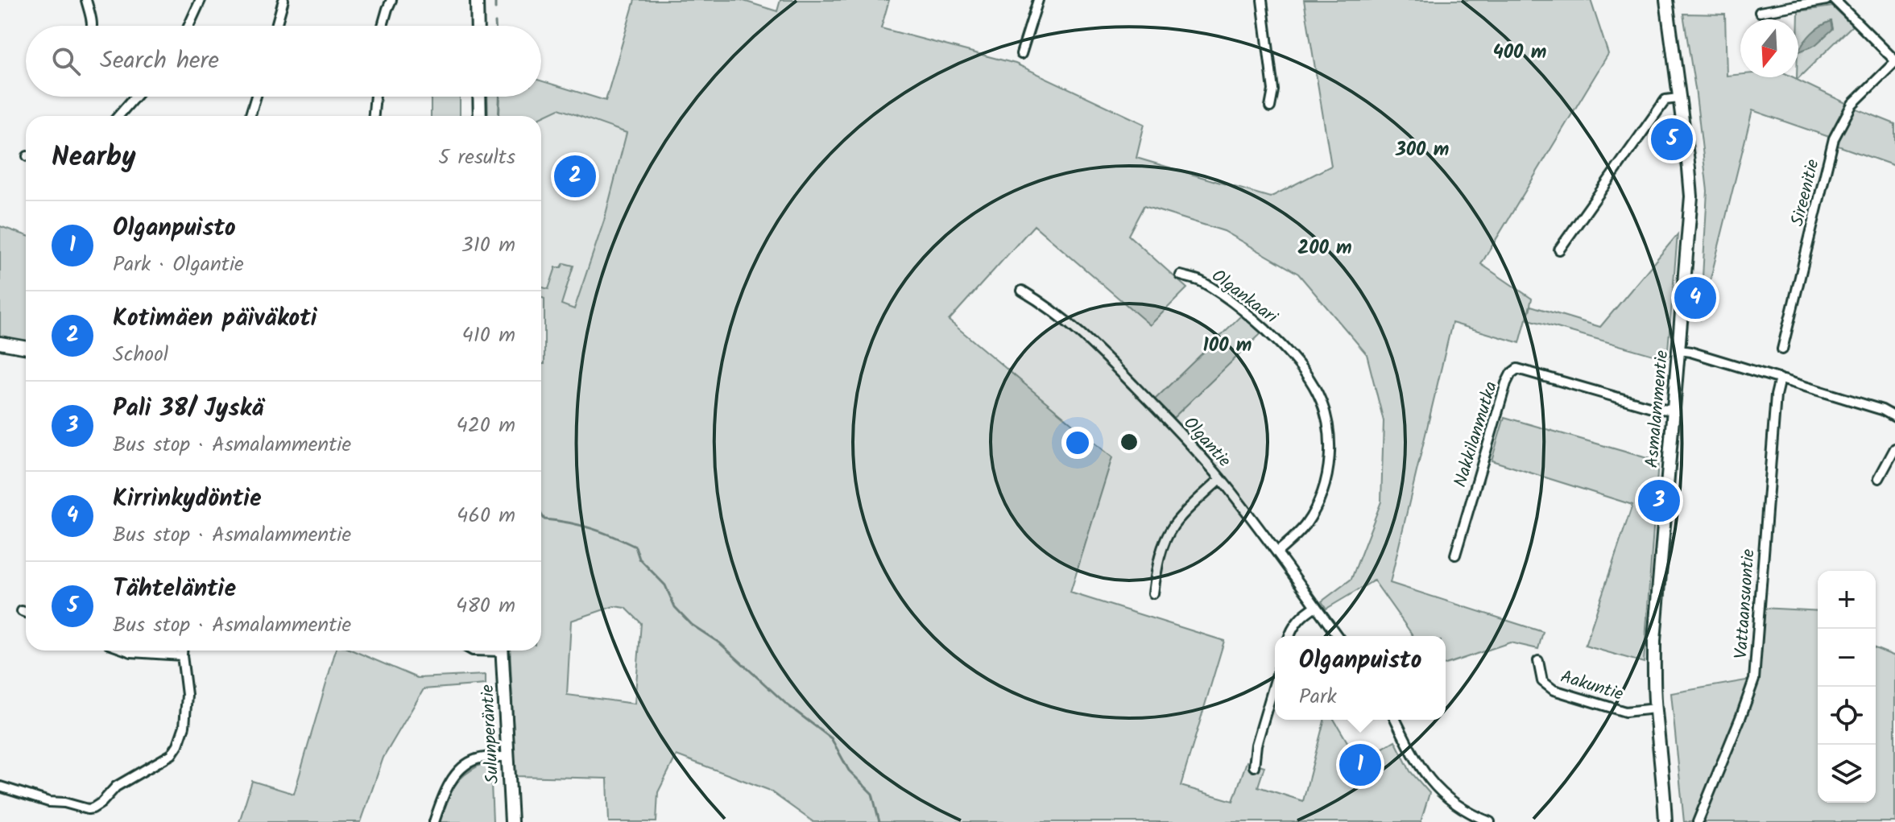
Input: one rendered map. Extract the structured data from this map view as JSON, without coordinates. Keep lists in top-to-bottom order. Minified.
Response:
{"streets":{"street":["Sireenitie","Olgankaari","Asmalammentie","Nakkilanmutka","Olgantie","Vattaansuontie","Aakuntie","Sulunperäntie"]},"crossings":[["Olgankaari","Olgantie"],["Asmalammentie","Nakkilanmutka"],["Asmalammentie","Aakuntie"]],"north":"bottom","page":{"search":"Search here","pins":["5","2","4","3","1"],"heading":["Nearby","5 results"],"list":[{"mark":"1","name":"Olganpuisto","note":"Park · Olgantie","value":"310 m"},{"mark":"2","name":"Kotimäen päiväkoti","note":"School","value":"410 m"},{"mark":"3","name":"Pali 38/ Jyskä","note":"Bus stop · Asmalammentie","value":"420 m"},{"mark":"4","name":"Kirrinkydöntie","note":"Bus stop · Asmalammentie","value":"460 m"},{"mark":"5","name":"Tähteläntie","note":"Bus stop · Asmalammentie","value":"480 m"}],"map_buttons":["+","−"],"popup":["Olganpuisto","Park"]},"rings":["400 m","300 m","200 m","100 m"]}
